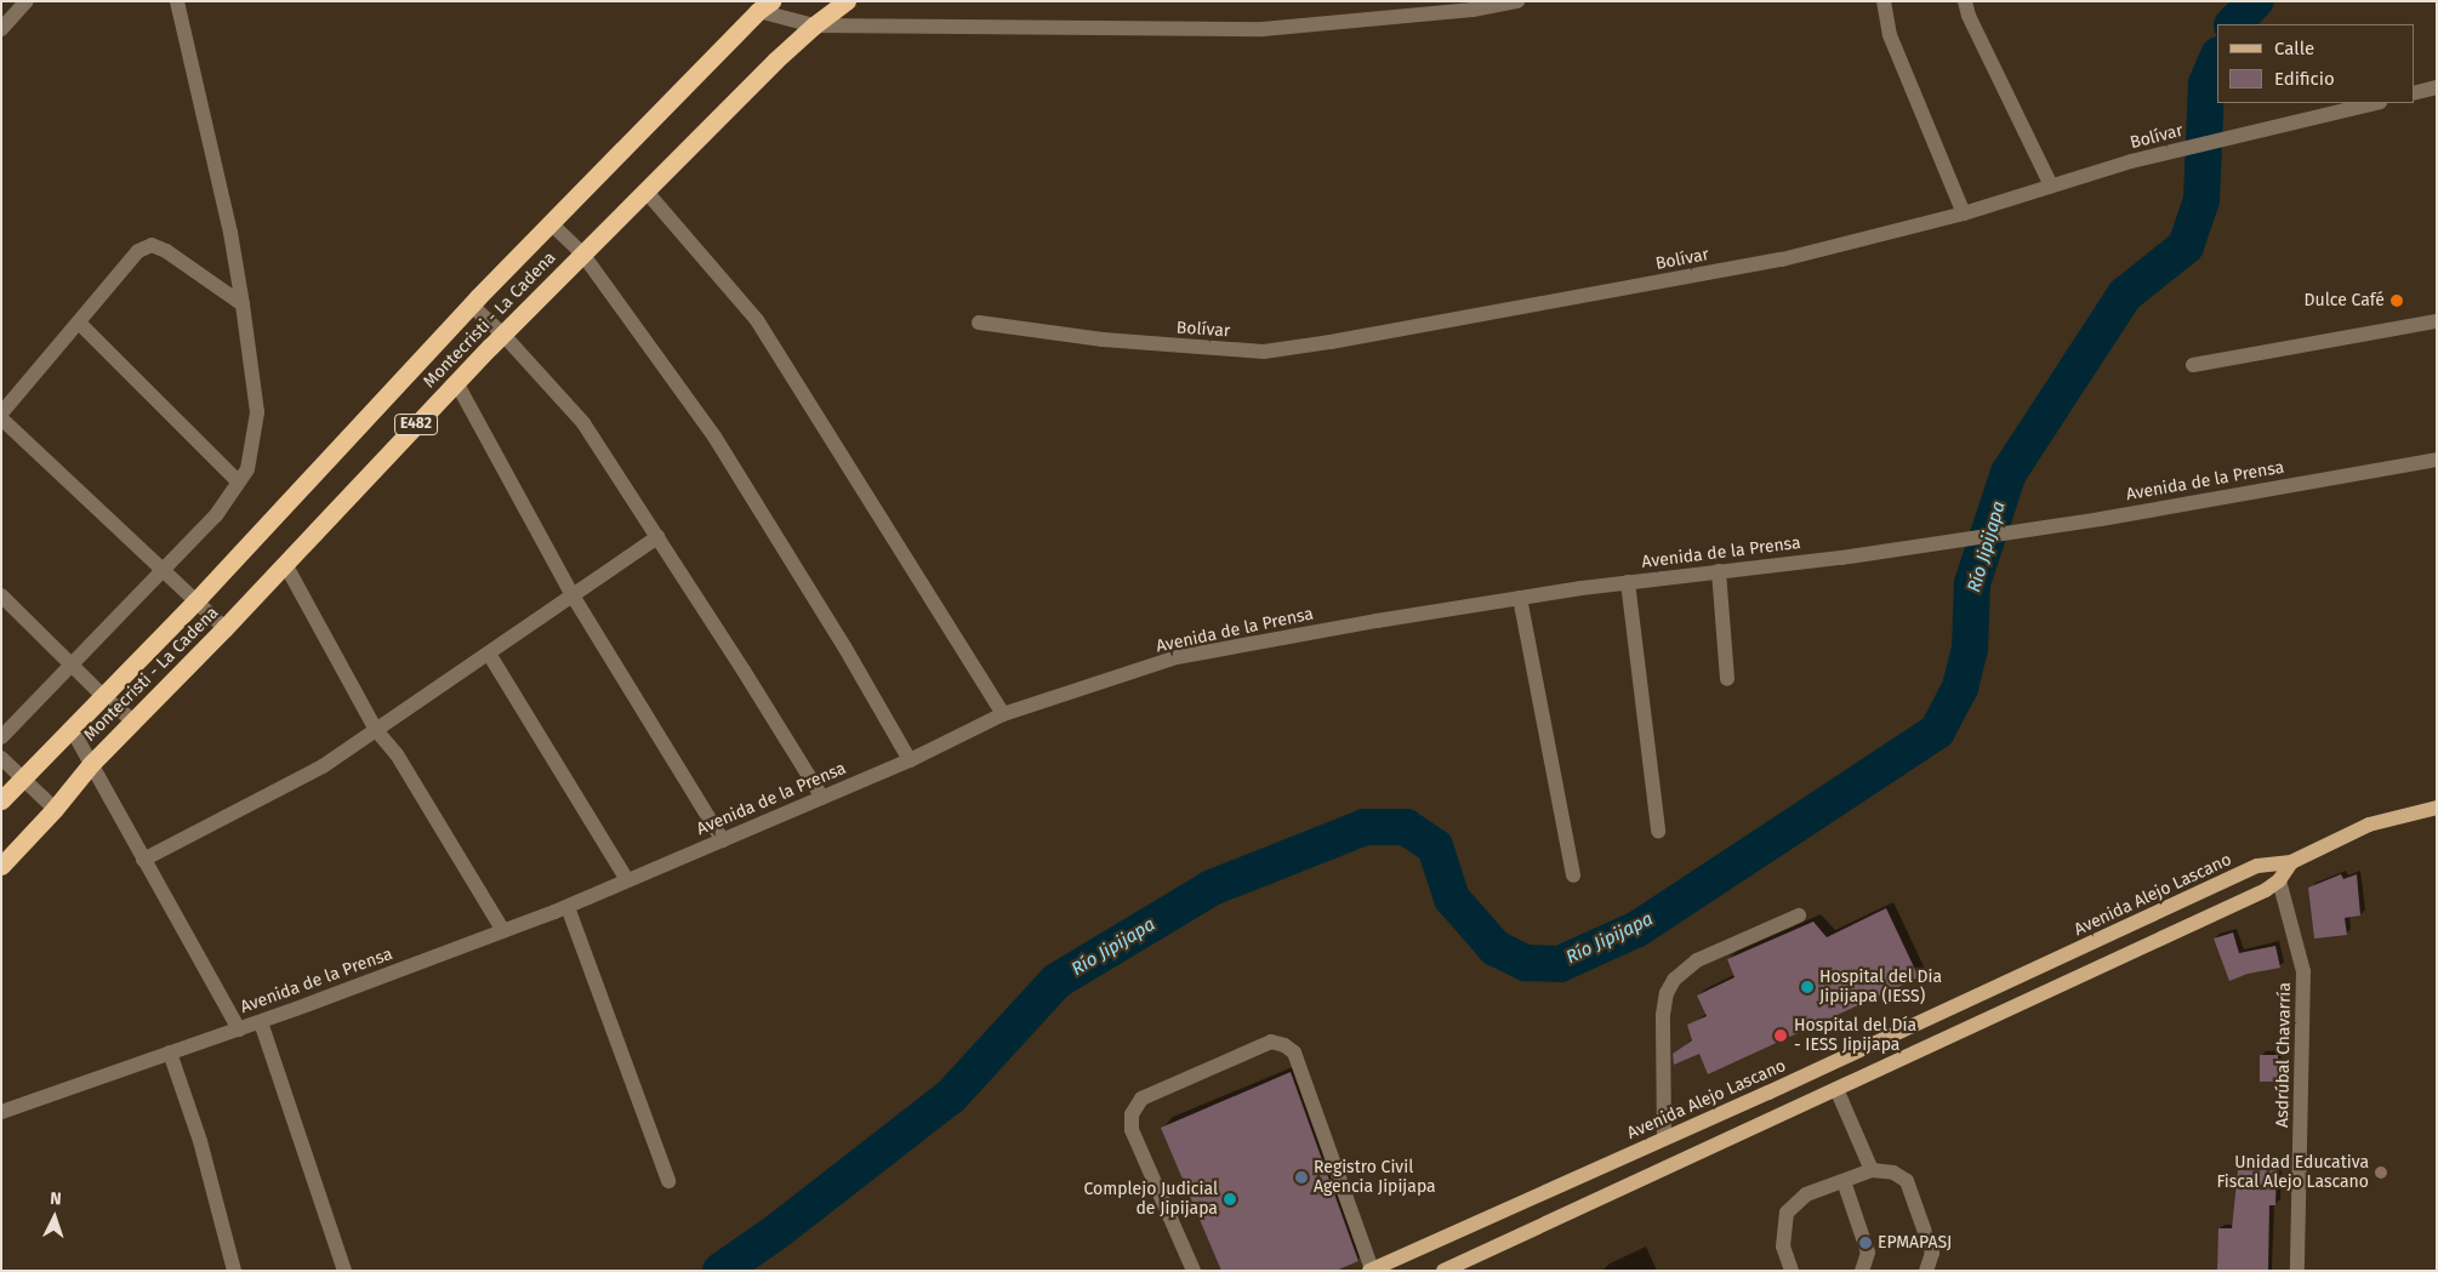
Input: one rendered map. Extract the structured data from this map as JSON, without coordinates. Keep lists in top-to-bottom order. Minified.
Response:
{"streets":{"highway":["Montecristi - La Cadena","E482"],"main road":["Avenida Alejo Lascano"],"street":["Bolívar","Avenida de la Prensa","Asdrúbal Chavarría"]},"crossings":[["Avenida Alejo Lascano","Asdrúbal Chavarría"]],"water":["Río Jipijapa"],"places":["Dulce Café","Hospital del Dia Jipijapa (IESS)","Hospital del Día - IESS Jipijapa","Unidad Educativa Fiscal Alejo Lascano","Registro Civil Agencia Jipijapa","Complejo Judicial de Jipijapa","EPMAPASJ"],"legend":["Calle","Edificio"],"north":"top"}
